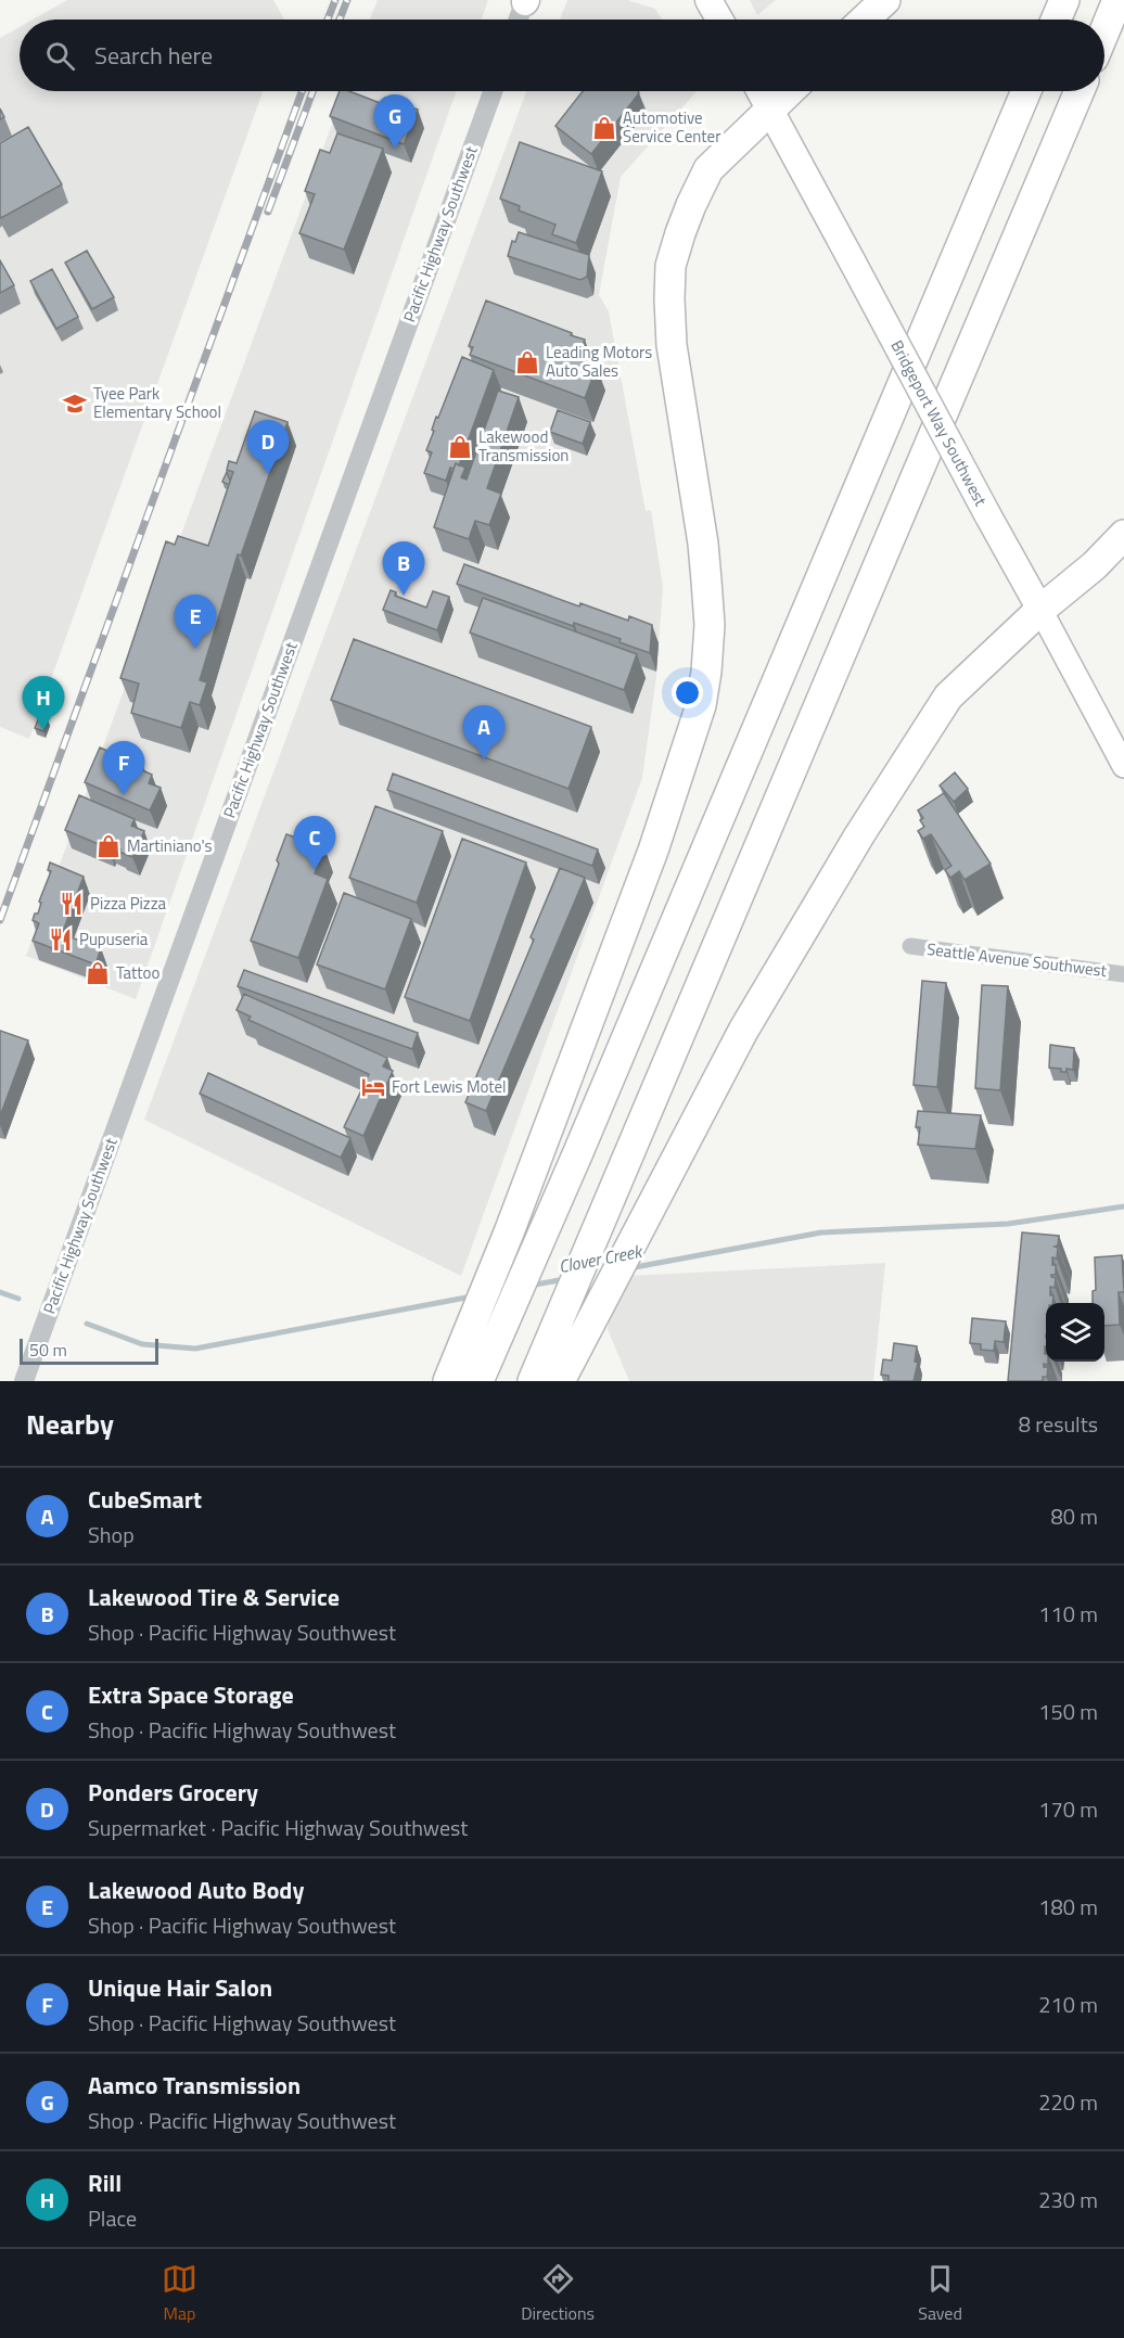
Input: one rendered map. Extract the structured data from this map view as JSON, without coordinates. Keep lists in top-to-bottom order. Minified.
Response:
{"streets":{"main road":["Bridgeport Way Southwest"],"street":["Pacific Highway Southwest","Seattle Avenue Southwest"]},"water":["Clover Creek"],"places":{"shop":["Automotive Service Center","Leading Motors Auto Sales","Lakewood Transmission","Martiniano's","Tattoo"],"school or university":["Tyee Park Elementary School"],"restaurant":["Pizza Pizza","Pupuseria"],"hotel":["Fort Lewis Motel"]},"scale_bar":"50 m","page":{"search":"Search here","pins":["G","D","B","E","H","A","F","C"],"scale":"50 m","heading":["Nearby","8 results"],"list":[{"mark":"A","name":"CubeSmart","note":"Shop","value":"80 m"},{"mark":"B","name":"Lakewood Tire & Service","note":"Shop · Pacific Highway Southwest","value":"110 m"},{"mark":"C","name":"Extra Space Storage","note":"Shop · Pacific Highway Southwest","value":"150 m"},{"mark":"D","name":"Ponders Grocery","note":"Supermarket · Pacific Highway Southwest","value":"170 m"},{"mark":"E","name":"Lakewood Auto Body","note":"Shop · Pacific Highway Southwest","value":"180 m"},{"mark":"F","name":"Unique Hair Salon","note":"Shop · Pacific Highway Southwest","value":"210 m"},{"mark":"G","name":"Aamco Transmission","note":"Shop · Pacific Highway Southwest","value":"220 m"},{"mark":"H","name":"Rill","note":"Place","value":"230 m"}],"nav":["Map","Directions","Saved"]}}
